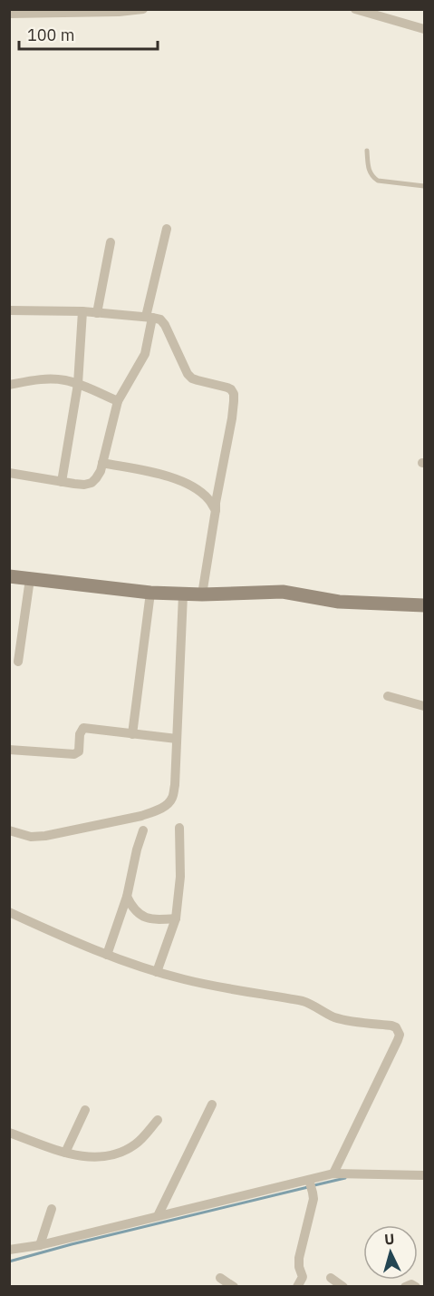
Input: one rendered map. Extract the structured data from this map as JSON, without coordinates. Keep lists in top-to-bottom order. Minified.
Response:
{"scale_bar":"100 m","north":"top"}
